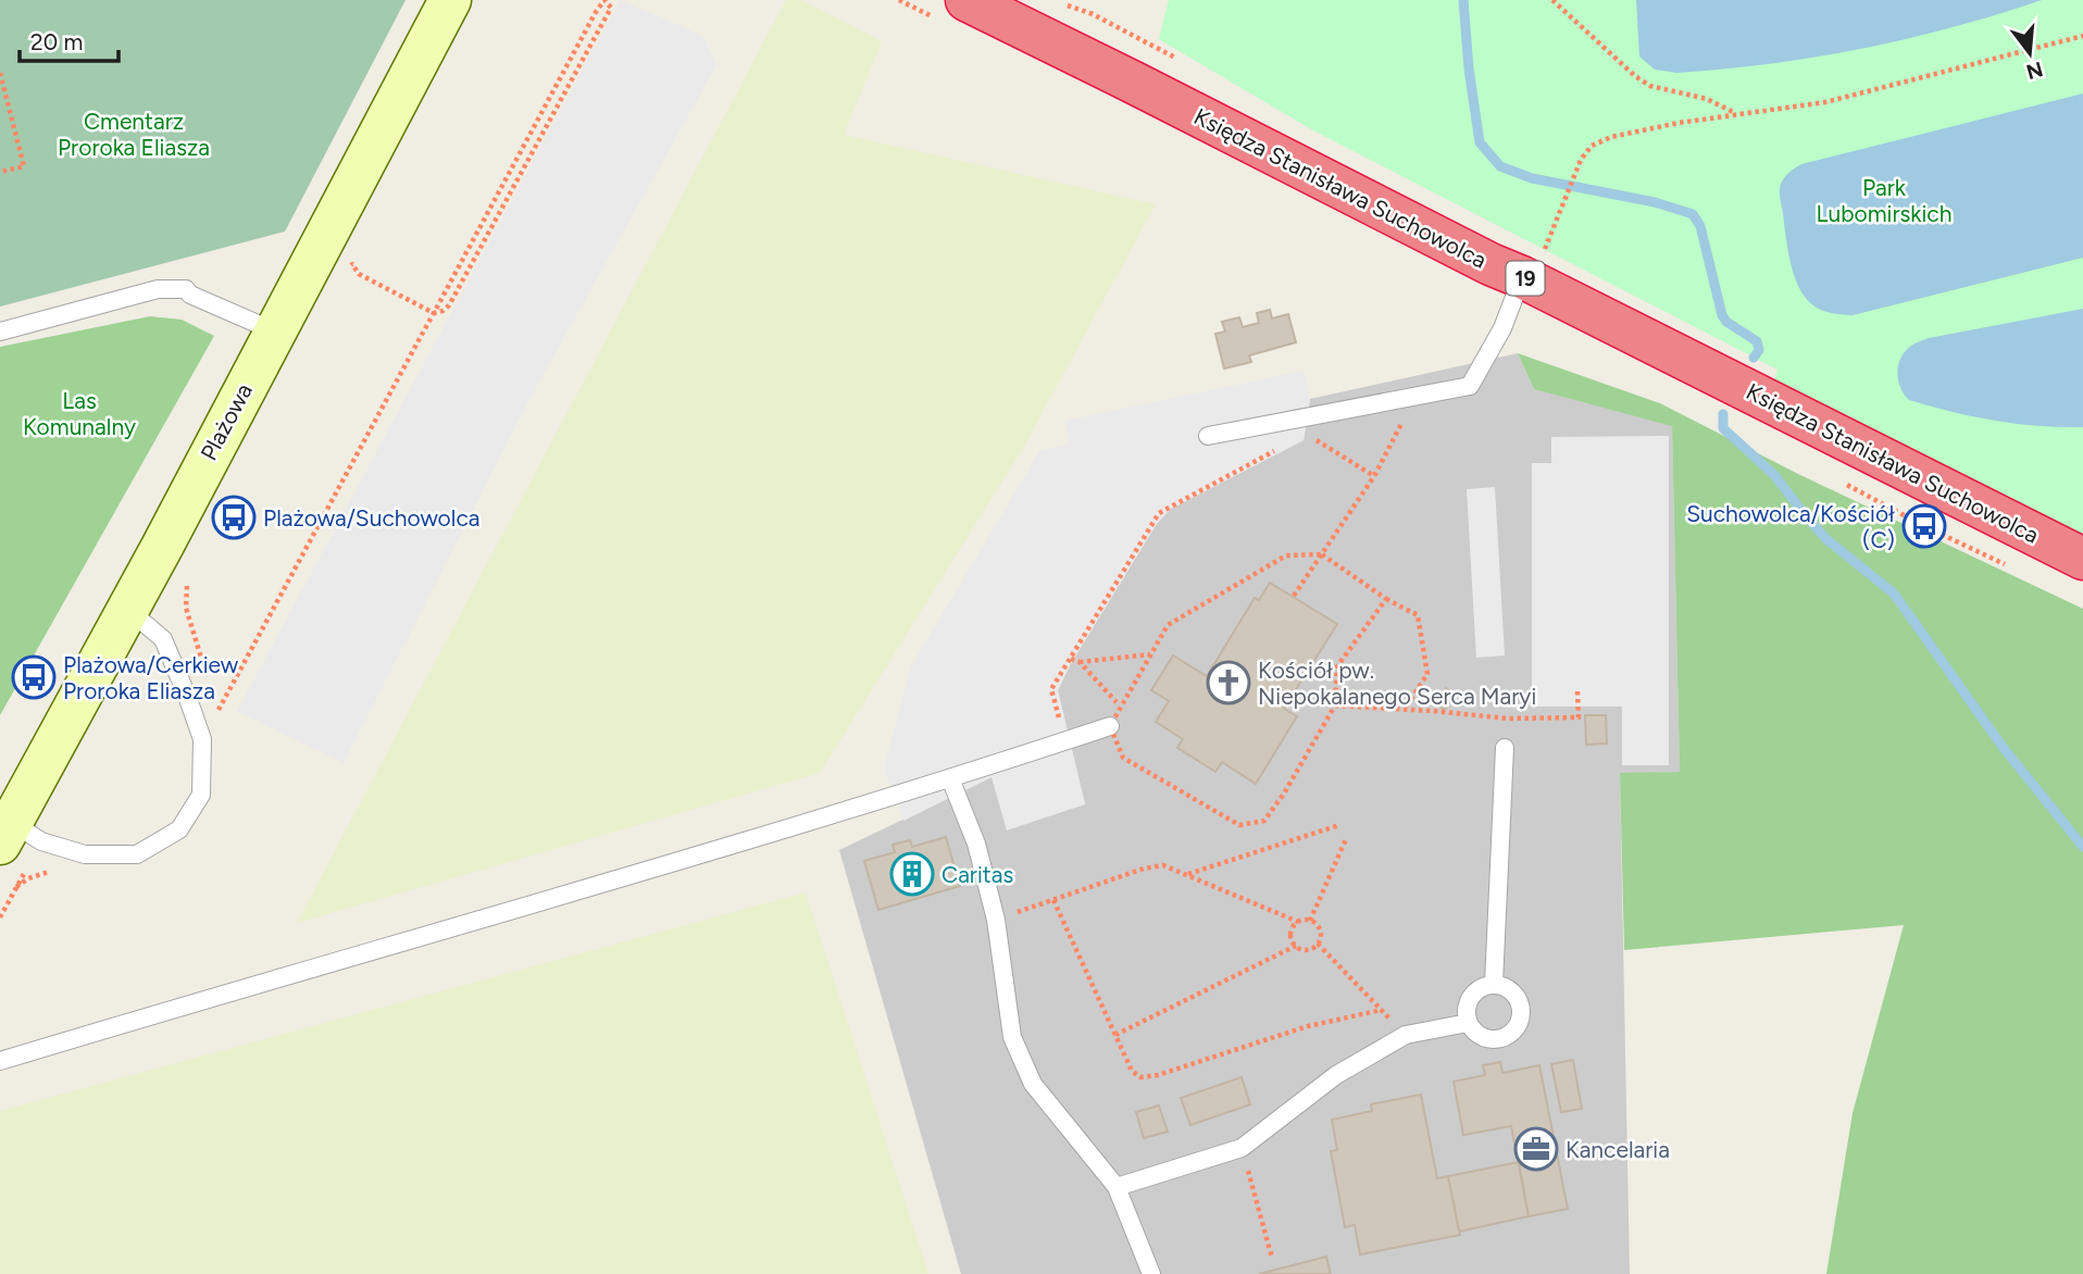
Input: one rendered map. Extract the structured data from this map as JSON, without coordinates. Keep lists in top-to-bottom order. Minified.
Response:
{"streets":{"highway":["Księdza Stanisława Suchowolca","19"],"street":["Plażowa"]},"parks":["Cmentarz Proroka Eliasza","Park Lubomirskich","Las Komunalny"],"places":{"bus stop":["Plażowa/Suchowolca","Suchowolca/Kościół (C)","Plażowa/Cerkiew Proroka Eliasza"],"church":["Kościół pw. Niepokalanego Serca Maryi"],"building":["Caritas"],"office":["Kancelaria"]},"scale_bar":"20 m","north":"bottom"}
